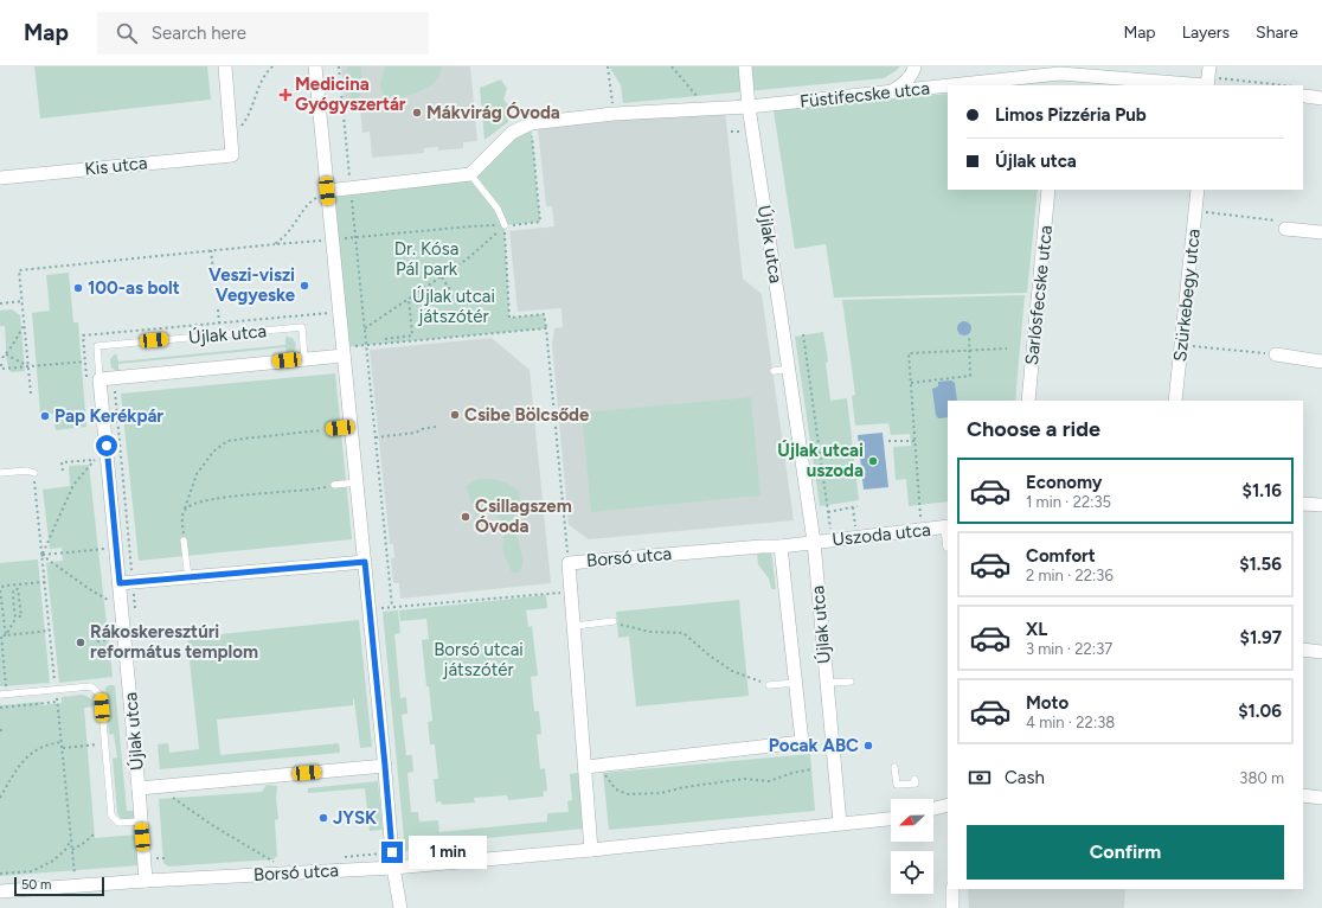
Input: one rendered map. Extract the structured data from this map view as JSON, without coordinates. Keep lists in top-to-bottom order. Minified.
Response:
{"streets":{"street":["Füstifecske utca","Kis utca","Újlak utca","Sarlósfecske utca","Szürkebegy utca","Uszoda utca","Borsó utca"]},"crossings":[["Füstifecske utca","Újlak utca"],["Újlak utca","Uszoda utca"],["Újlak utca","Borsó utca"],["Uszoda utca","Borsó utca"]],"parks":["Dr. Kósa Pál park","Újlak utcai játszótér","Borsó utcai játszótér"],"places":{"health":["Medicina Gyógyszertár"],"other":["Mákvirág Óvoda","Veszi-viszi Vegyeske","100-as bolt","Csibe Bölcsőde","Pap Kerékpár","Újlak utcai uszoda","Csillagszem Óvoda","Rákoskeresztúri református templom","Pocak ABC","JYSK"]},"scale_bar":"50 m","north":"left","page":{"header":"Map","search":"Search here","nav":["Map","Layers","Share"],"banner":["Limos Pizzéria Pub","Újlak utca"],"heading":"Choose a ride","list":[{"name":"Economy","note":"1 min · 22:35","value":"$1.16"},{"name":"Comfort","note":"2 min · 22:36","value":"$1.56"},{"name":"XL","note":"3 min · 22:37","value":"$1.97"},{"name":"Moto","note":"4 min · 22:38","value":"$1.06"}],"pay":["Cash","380 m"],"buttons":"Confirm","bubble":"1 min","scale":"50 m"}}
